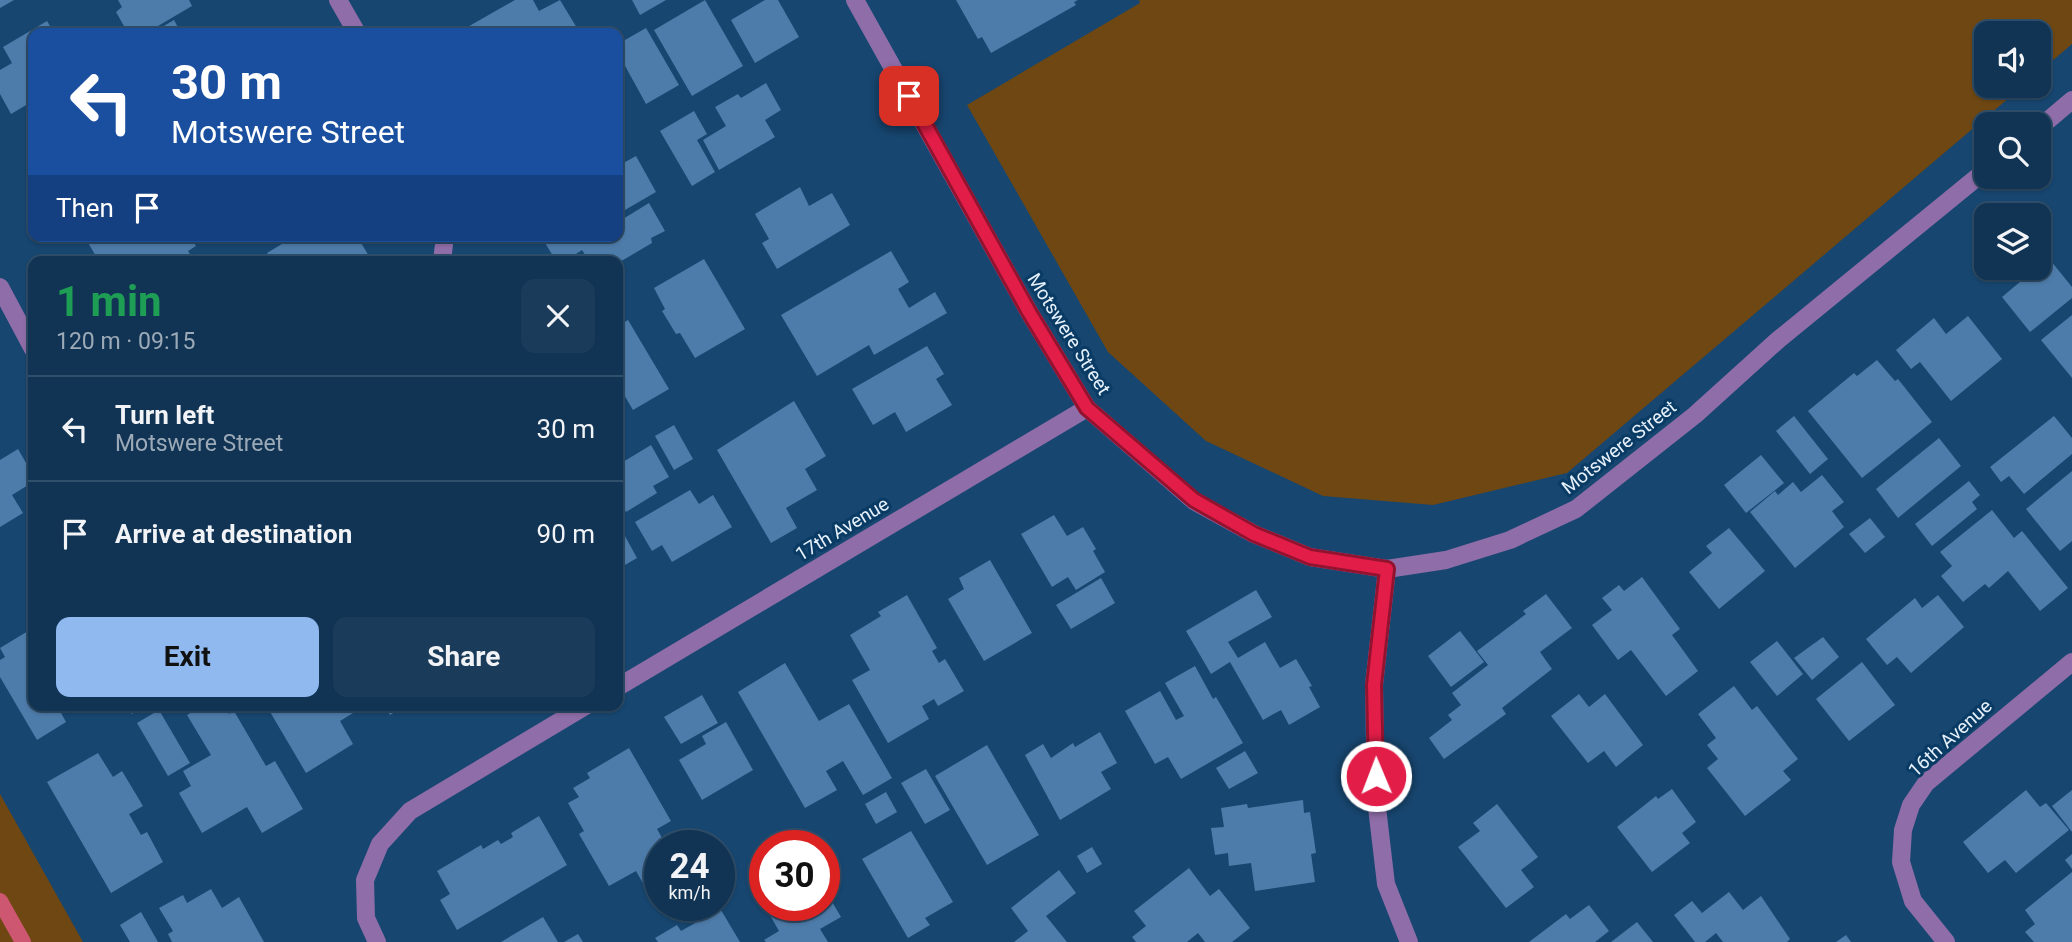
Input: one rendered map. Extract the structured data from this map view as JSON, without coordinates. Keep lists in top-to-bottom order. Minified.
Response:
{"streets":{"street":["Motswere Street","17th Avenue","16th Avenue"]},"crossings":[["Motswere Street","17th Avenue"]],"page":{"turn":["30 m","Motswere Street"],"then":"Then","heading":["1 min","120 m · 09:15"],"list":[{"name":"Turn left","note":"Motswere Street","value":"30 m"},{"name":"Arrive at destination","value":"90 m"}],"buttons":["Exit","Share"],"speed":"24 km/h","limit":"30"}}
